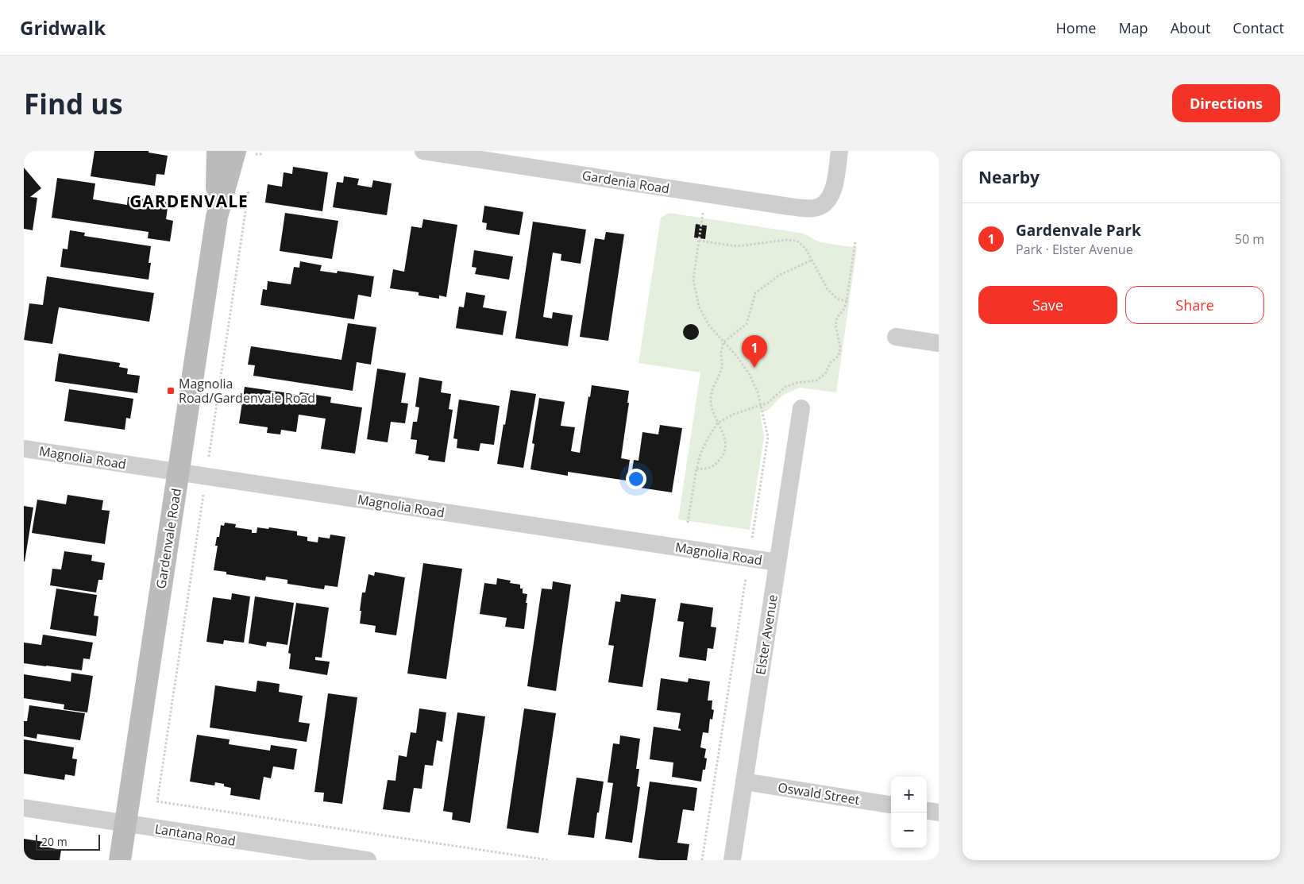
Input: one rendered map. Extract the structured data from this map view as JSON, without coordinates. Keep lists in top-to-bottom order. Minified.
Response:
{"streets":{"street":["Gardenia Road","Magnolia Road","Gardenvale Road","Elster Avenue","Oswald Street","Lantana Road"]},"crossings":[["Magnolia Road","Gardenvale Road"],["Magnolia Road","Elster Avenue"],["Gardenvale Road","Lantana Road"],["Elster Avenue","Oswald Street"]],"districts":["GARDENVALE"],"places":{"transit":["Magnolia Road/Gardenvale Road"]},"scale_bar":"20 m","page":{"header":"Gridwalk","nav":["Home","Map","About","Contact"],"buttons":["Directions",["Save","Share"]],"title":"Find us","heading":"Nearby","list":[{"mark":"1","name":"Gardenvale Park","note":"Park · Elster Avenue","value":"50 m"}],"pins":"1","map_buttons":["+","−"],"scale":"20 m"}}
